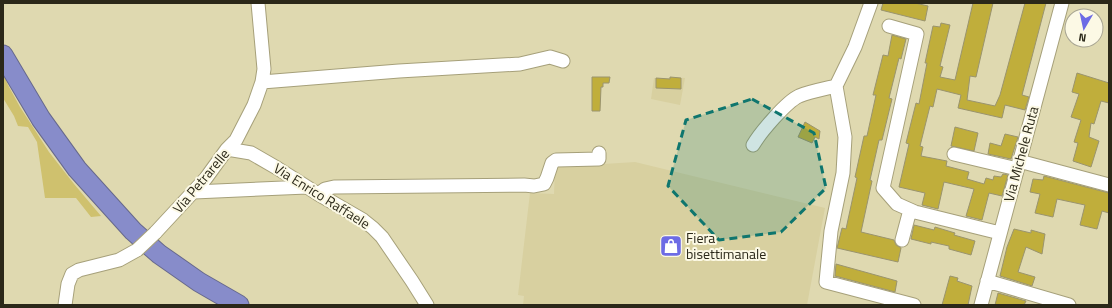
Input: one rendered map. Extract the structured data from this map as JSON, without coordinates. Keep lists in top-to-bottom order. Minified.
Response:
{"streets":{"street":["Via Michele Ruta","Via Petrarelle","Via Enrico Raffaele"]},"crossings":[["Via Petrarelle","Via Enrico Raffaele"]],"places":{"shop":["Fiera bisettimanale"]},"north":"bottom"}
